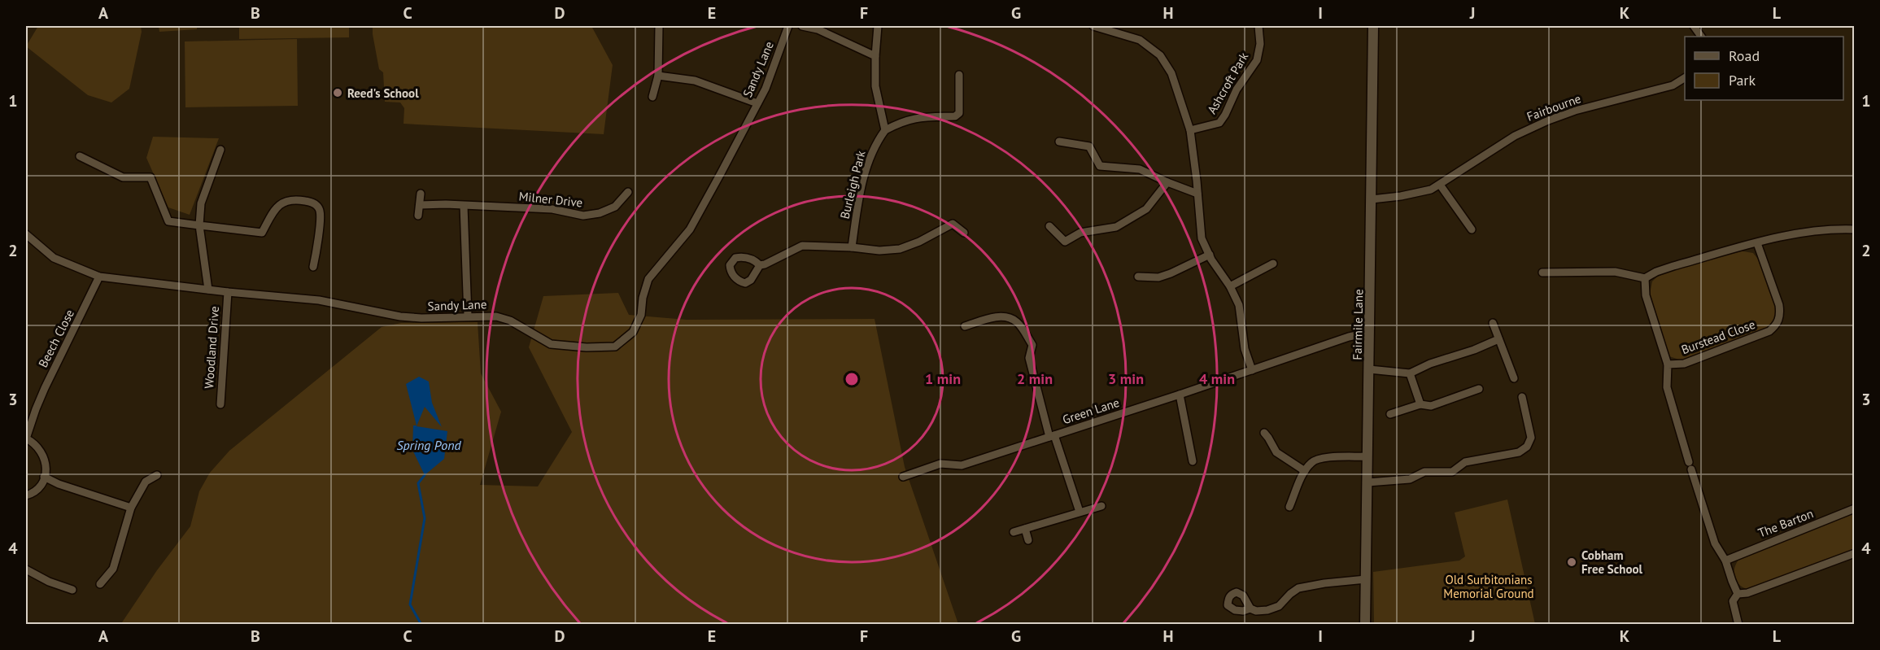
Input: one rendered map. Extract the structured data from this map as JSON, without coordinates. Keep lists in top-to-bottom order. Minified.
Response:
{"streets":{"street":["Sandy Lane","Ashcroft Park","Fairbourne","Burleigh Park","Milner Drive","Fairmile Lane","Burstead Close","Beech Close","Woodland Drive","Green Lane","The Barton"]},"crossings":[["Sandy Lane","Beech Close"],["Sandy Lane","Woodland Drive"],["Fairbourne","Fairmile Lane"],["Fairmile Lane","Green Lane"]],"water":["Spring Pond"],"parks":["Old Surbitonians Memorial Ground"],"places":["Reed's School","Cobham Free School"],"legend":["Road","Park"],"grid":{"columns":["A","B","C","D","E","F","G","H","I","J","K","L"],"rows":["1","2","3","4"]},"rings":["1 min","2 min","3 min","4 min"]}
